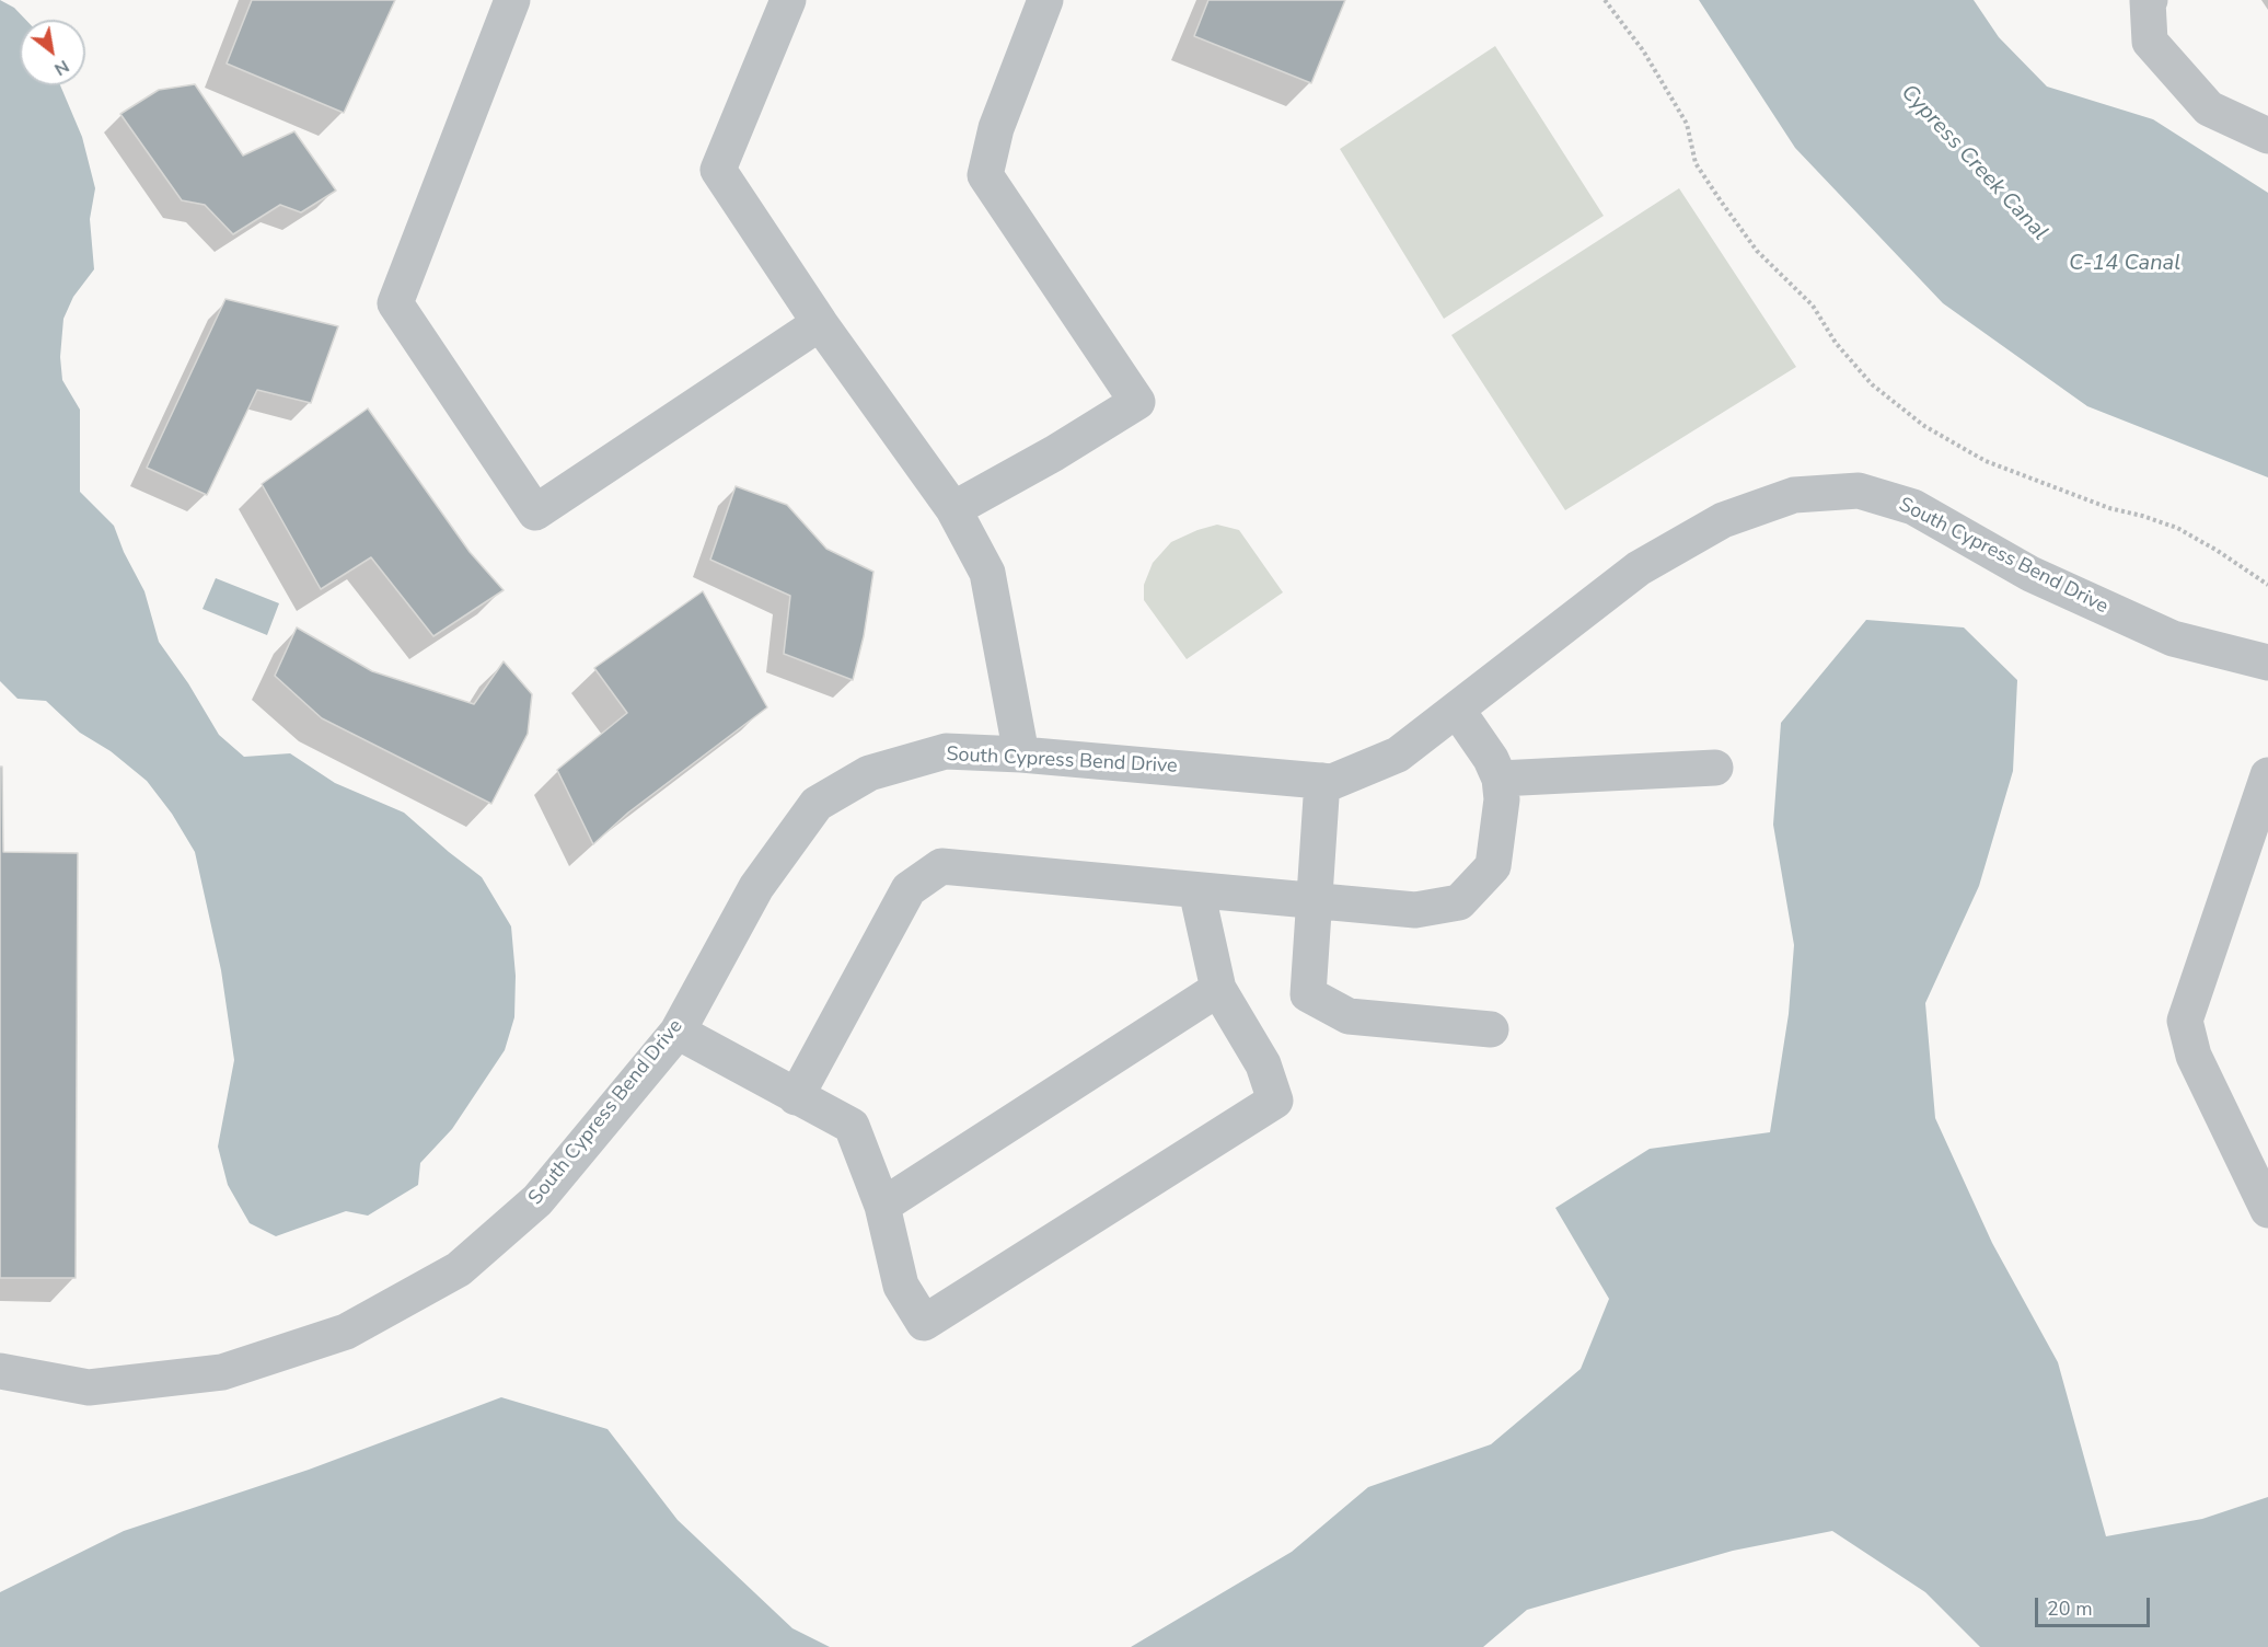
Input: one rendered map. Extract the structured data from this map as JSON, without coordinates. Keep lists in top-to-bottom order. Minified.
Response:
{"streets":{"street":["South Cypress Bend Drive"]},"water":["Cypress Creek Canal","C-14 Canal"],"scale_bar":"20 m","north":"bottom right"}
